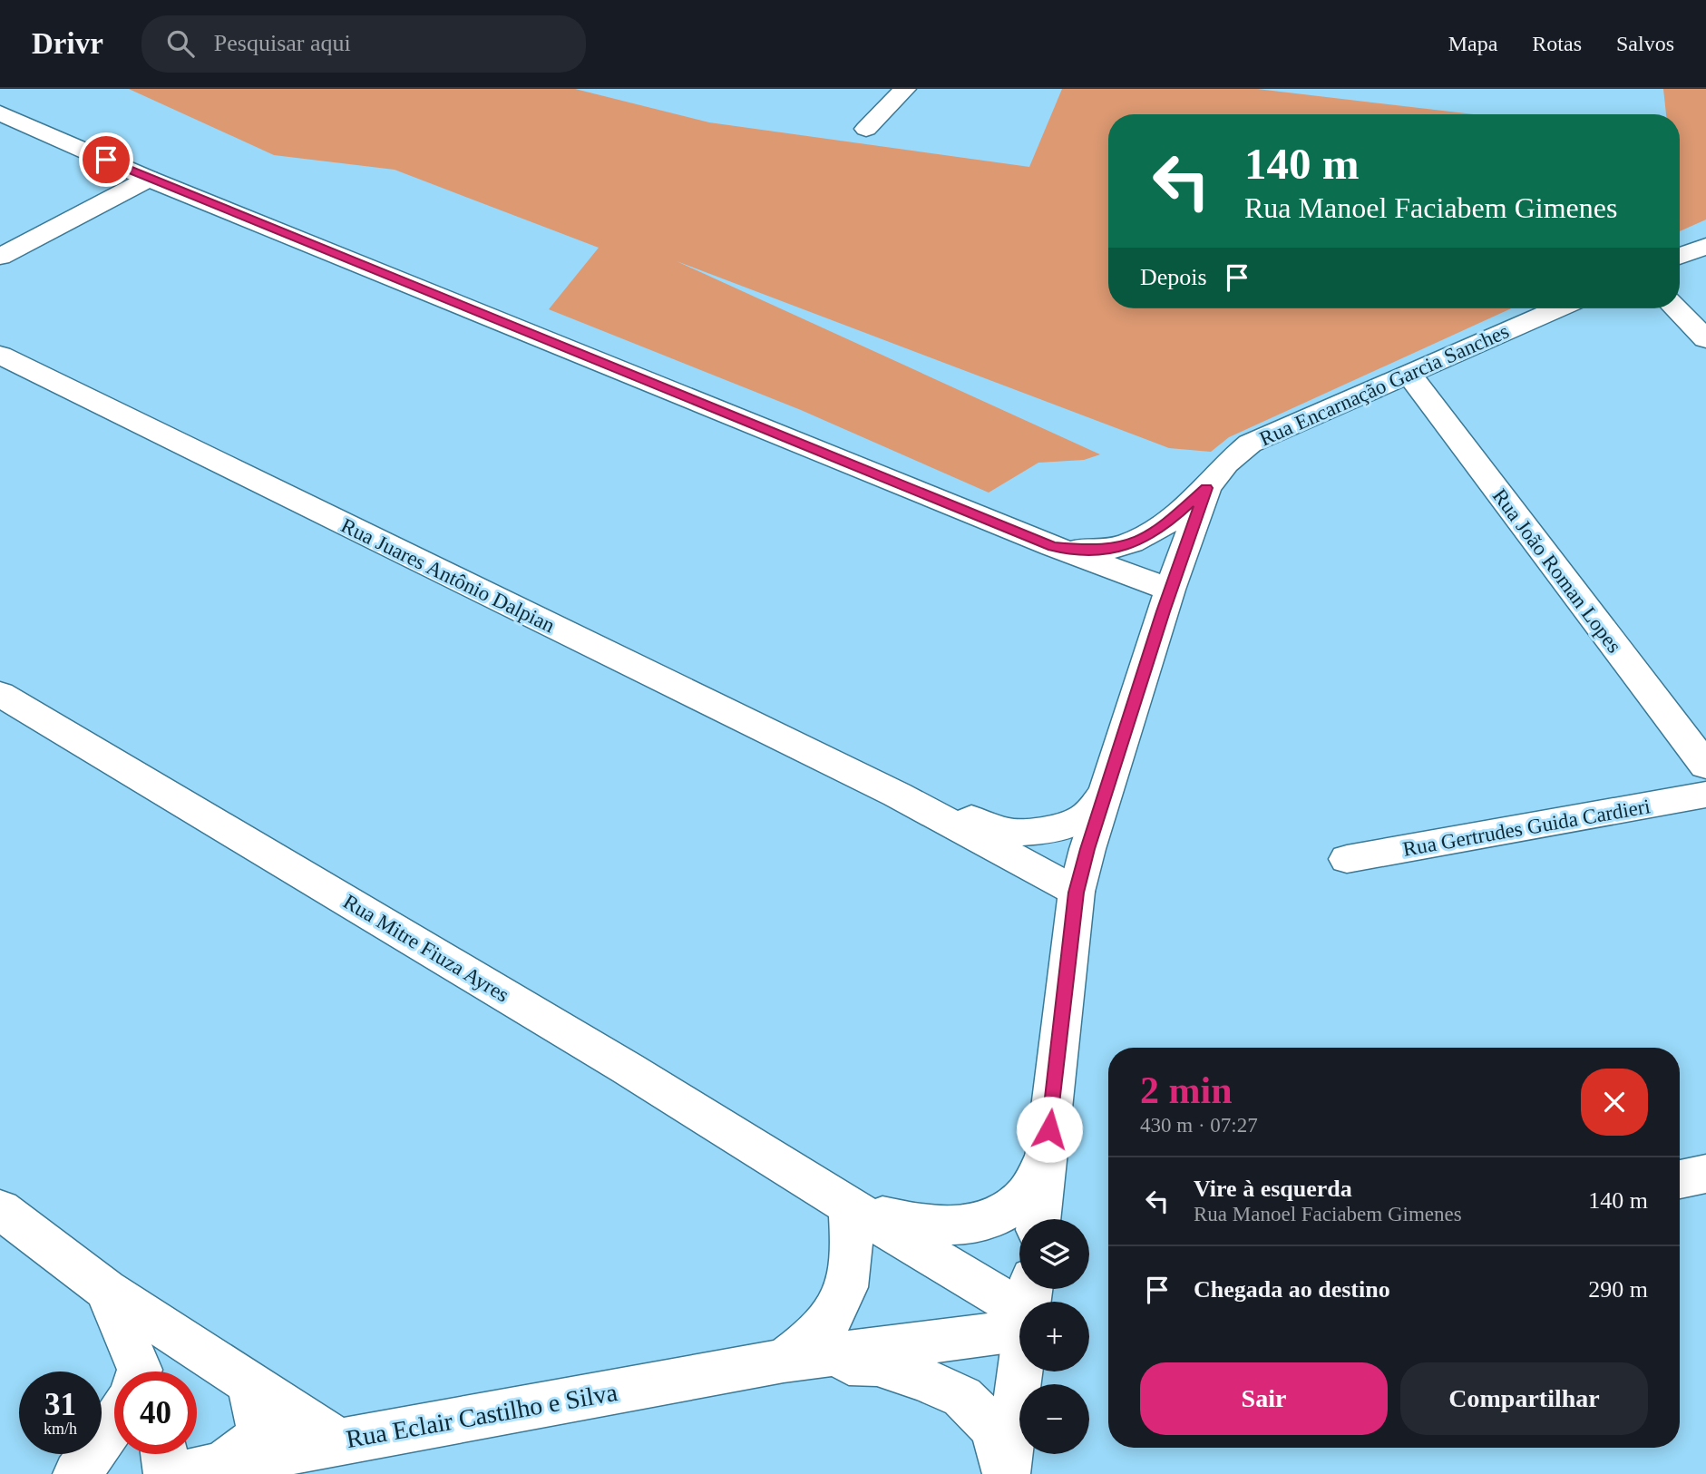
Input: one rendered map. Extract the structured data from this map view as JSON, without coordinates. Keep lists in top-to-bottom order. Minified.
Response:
{"streets":{"street":["Rua Encarnação Garcia Sanches","Rua João Roman Lopes","Rua Juares Antônio Dalpian","Rua Gertrudes Guida Cardieri","Rua Mitre Fiuza Ayres","Rua Eclair Castilho e Silva"]},"crossings":[["Rua Encarnação Garcia Sanches","Rua João Roman Lopes"],["Rua Encarnação Garcia Sanches","Rua Juares Antônio Dalpian"],["Rua Encarnação Garcia Sanches","Rua Mitre Fiuza Ayres"],["Rua Mitre Fiuza Ayres","Rua Eclair Castilho e Silva"]],"page":{"header":"Drivr","search":"Pesquisar aqui","nav":["Mapa","Rotas","Salvos"],"turn":["140 m","Rua Manoel Faciabem Gimenes"],"then":"Depois","heading":["2 min","430 m · 07:27"],"list":[{"name":"Vire à esquerda","note":"Rua Manoel Faciabem Gimenes","value":"140 m"},{"name":"Chegada ao destino","value":"290 m"}],"map_buttons":["+","−"],"buttons":["Sair","Compartilhar"],"speed":"31 km/h","limit":"40"}}
